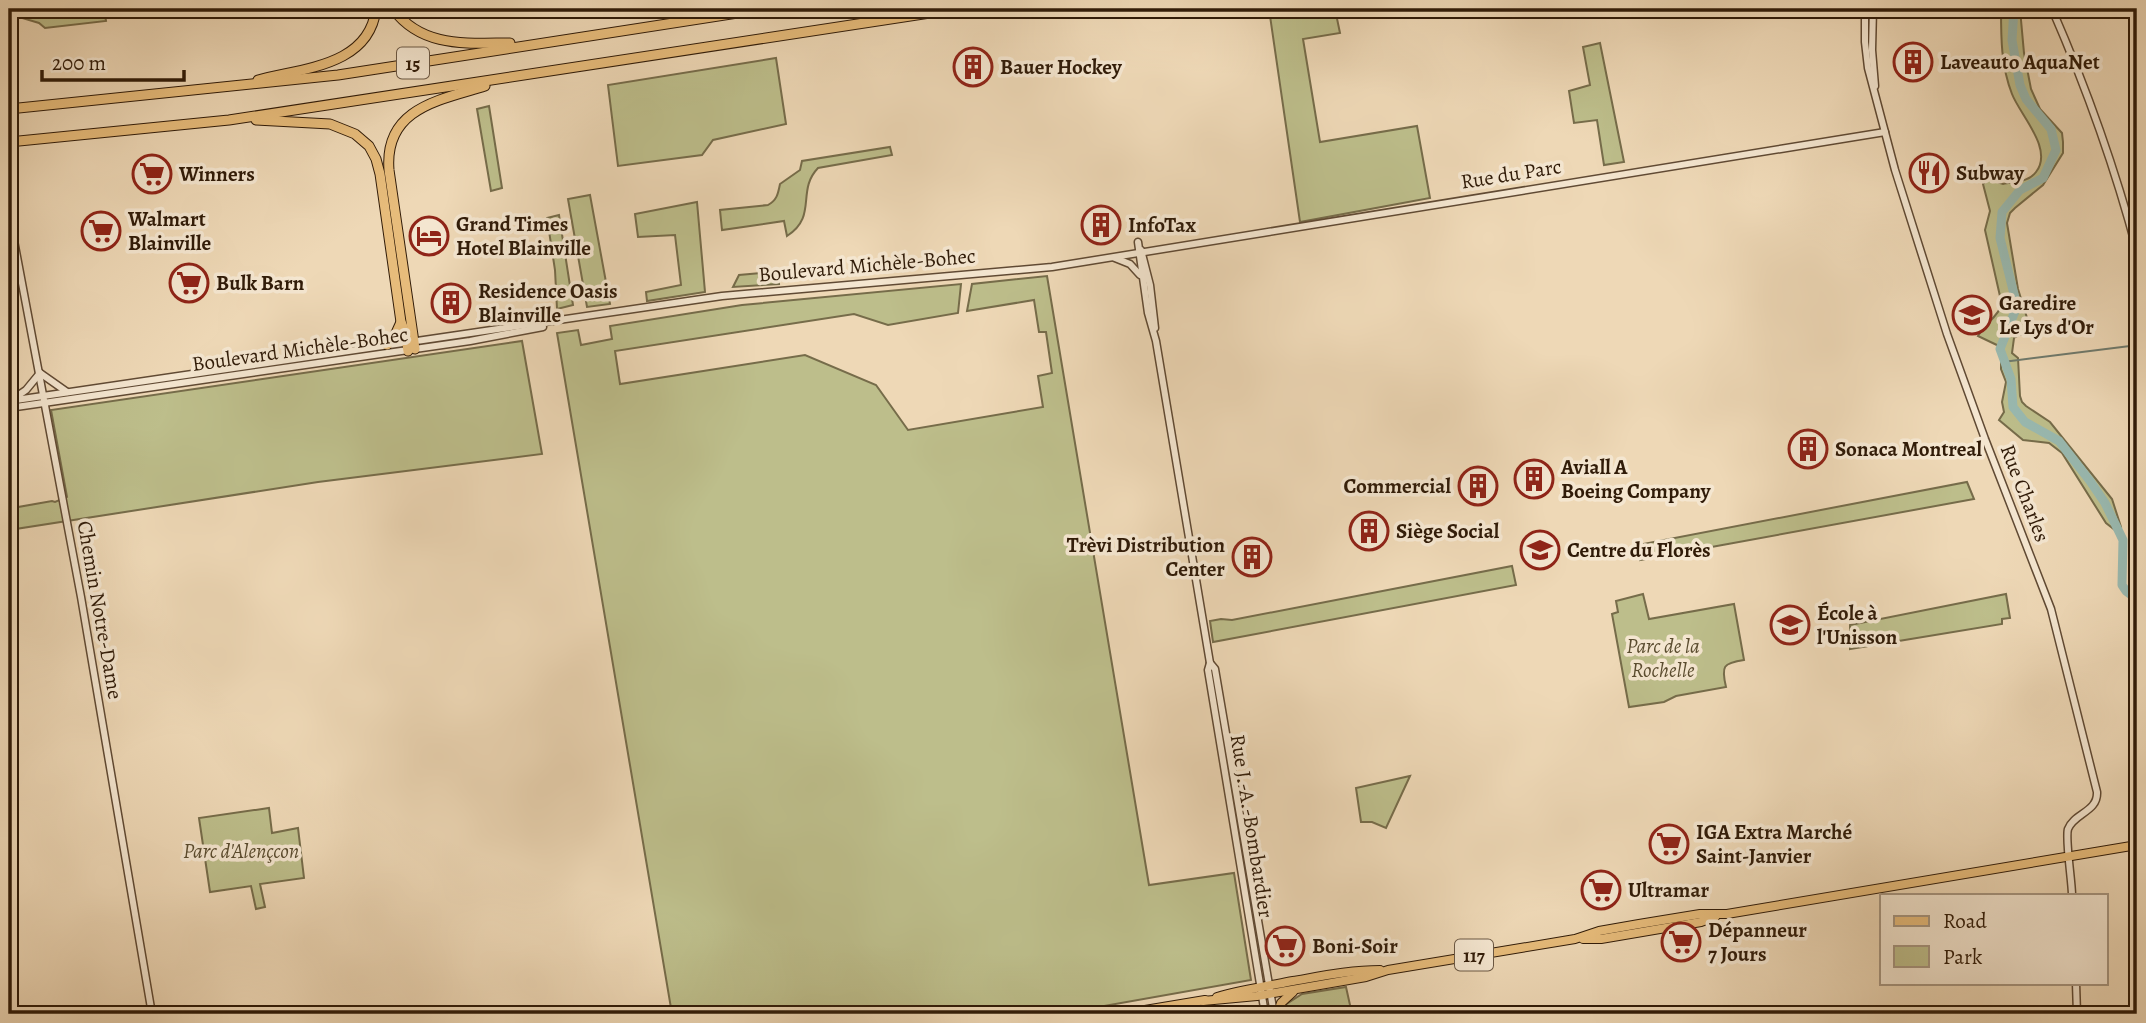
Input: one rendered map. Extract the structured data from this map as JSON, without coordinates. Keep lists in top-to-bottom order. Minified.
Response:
{"streets":{"highway":["15"],"main road":["117"],"street":["Rue du Parc","Boulevard Michèle-Bohec","Rue Charles","Chemin Notre-Dame","Rue J.-A.-Bombardier"]},"crossings":[["Rue du Parc","Boulevard Michèle-Bohec"],["Rue du Parc","Rue Charles"],["Rue du Parc","Rue J.-A.-Bombardier"],["Boulevard Michèle-Bohec","Chemin Notre-Dame"],["Boulevard Michèle-Bohec","Rue J.-A.-Bombardier"],["Rue Charles","117"],["Rue J.-A.-Bombardier","117"]],"parks":["Parc de la Rochelle","Parc d'Alençcon"],"places":{"building":["Laveauto AquaNet","Bauer Hockey","InfoTax","Residence Oasis Blainville","Sonaca Montreal","Aviall A Boeing Company","Commercial","Siège Social","Trèvi Distribution Center"],"restaurant":["Subway"],"supermarket":["Winners","Walmart Blainville","Bulk Barn","IGA Extra Marché Saint-Janvier","Ultramar","Dépanneur 7 Jours","Boni-Soir"],"hotel":["Grand Times Hotel Blainville"],"school or university":["Garedire Le Lys d'Or","Centre du Florès","École à l'Unisson"]},"legend":["Road","Park"],"scale_bar":"200 m"}
